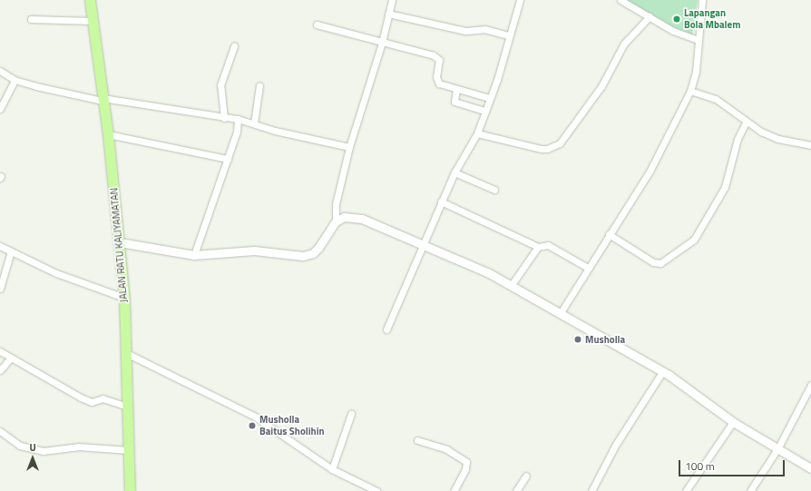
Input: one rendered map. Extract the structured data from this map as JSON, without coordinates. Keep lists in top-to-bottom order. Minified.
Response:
{"streets":{"main road":["JALAN RATU KALIYAMATAN"]},"places":["Lapangan Bola Mbalem","Musholla","Musholla Baitus Sholihin"],"scale_bar":"100 m","north":"top"}
